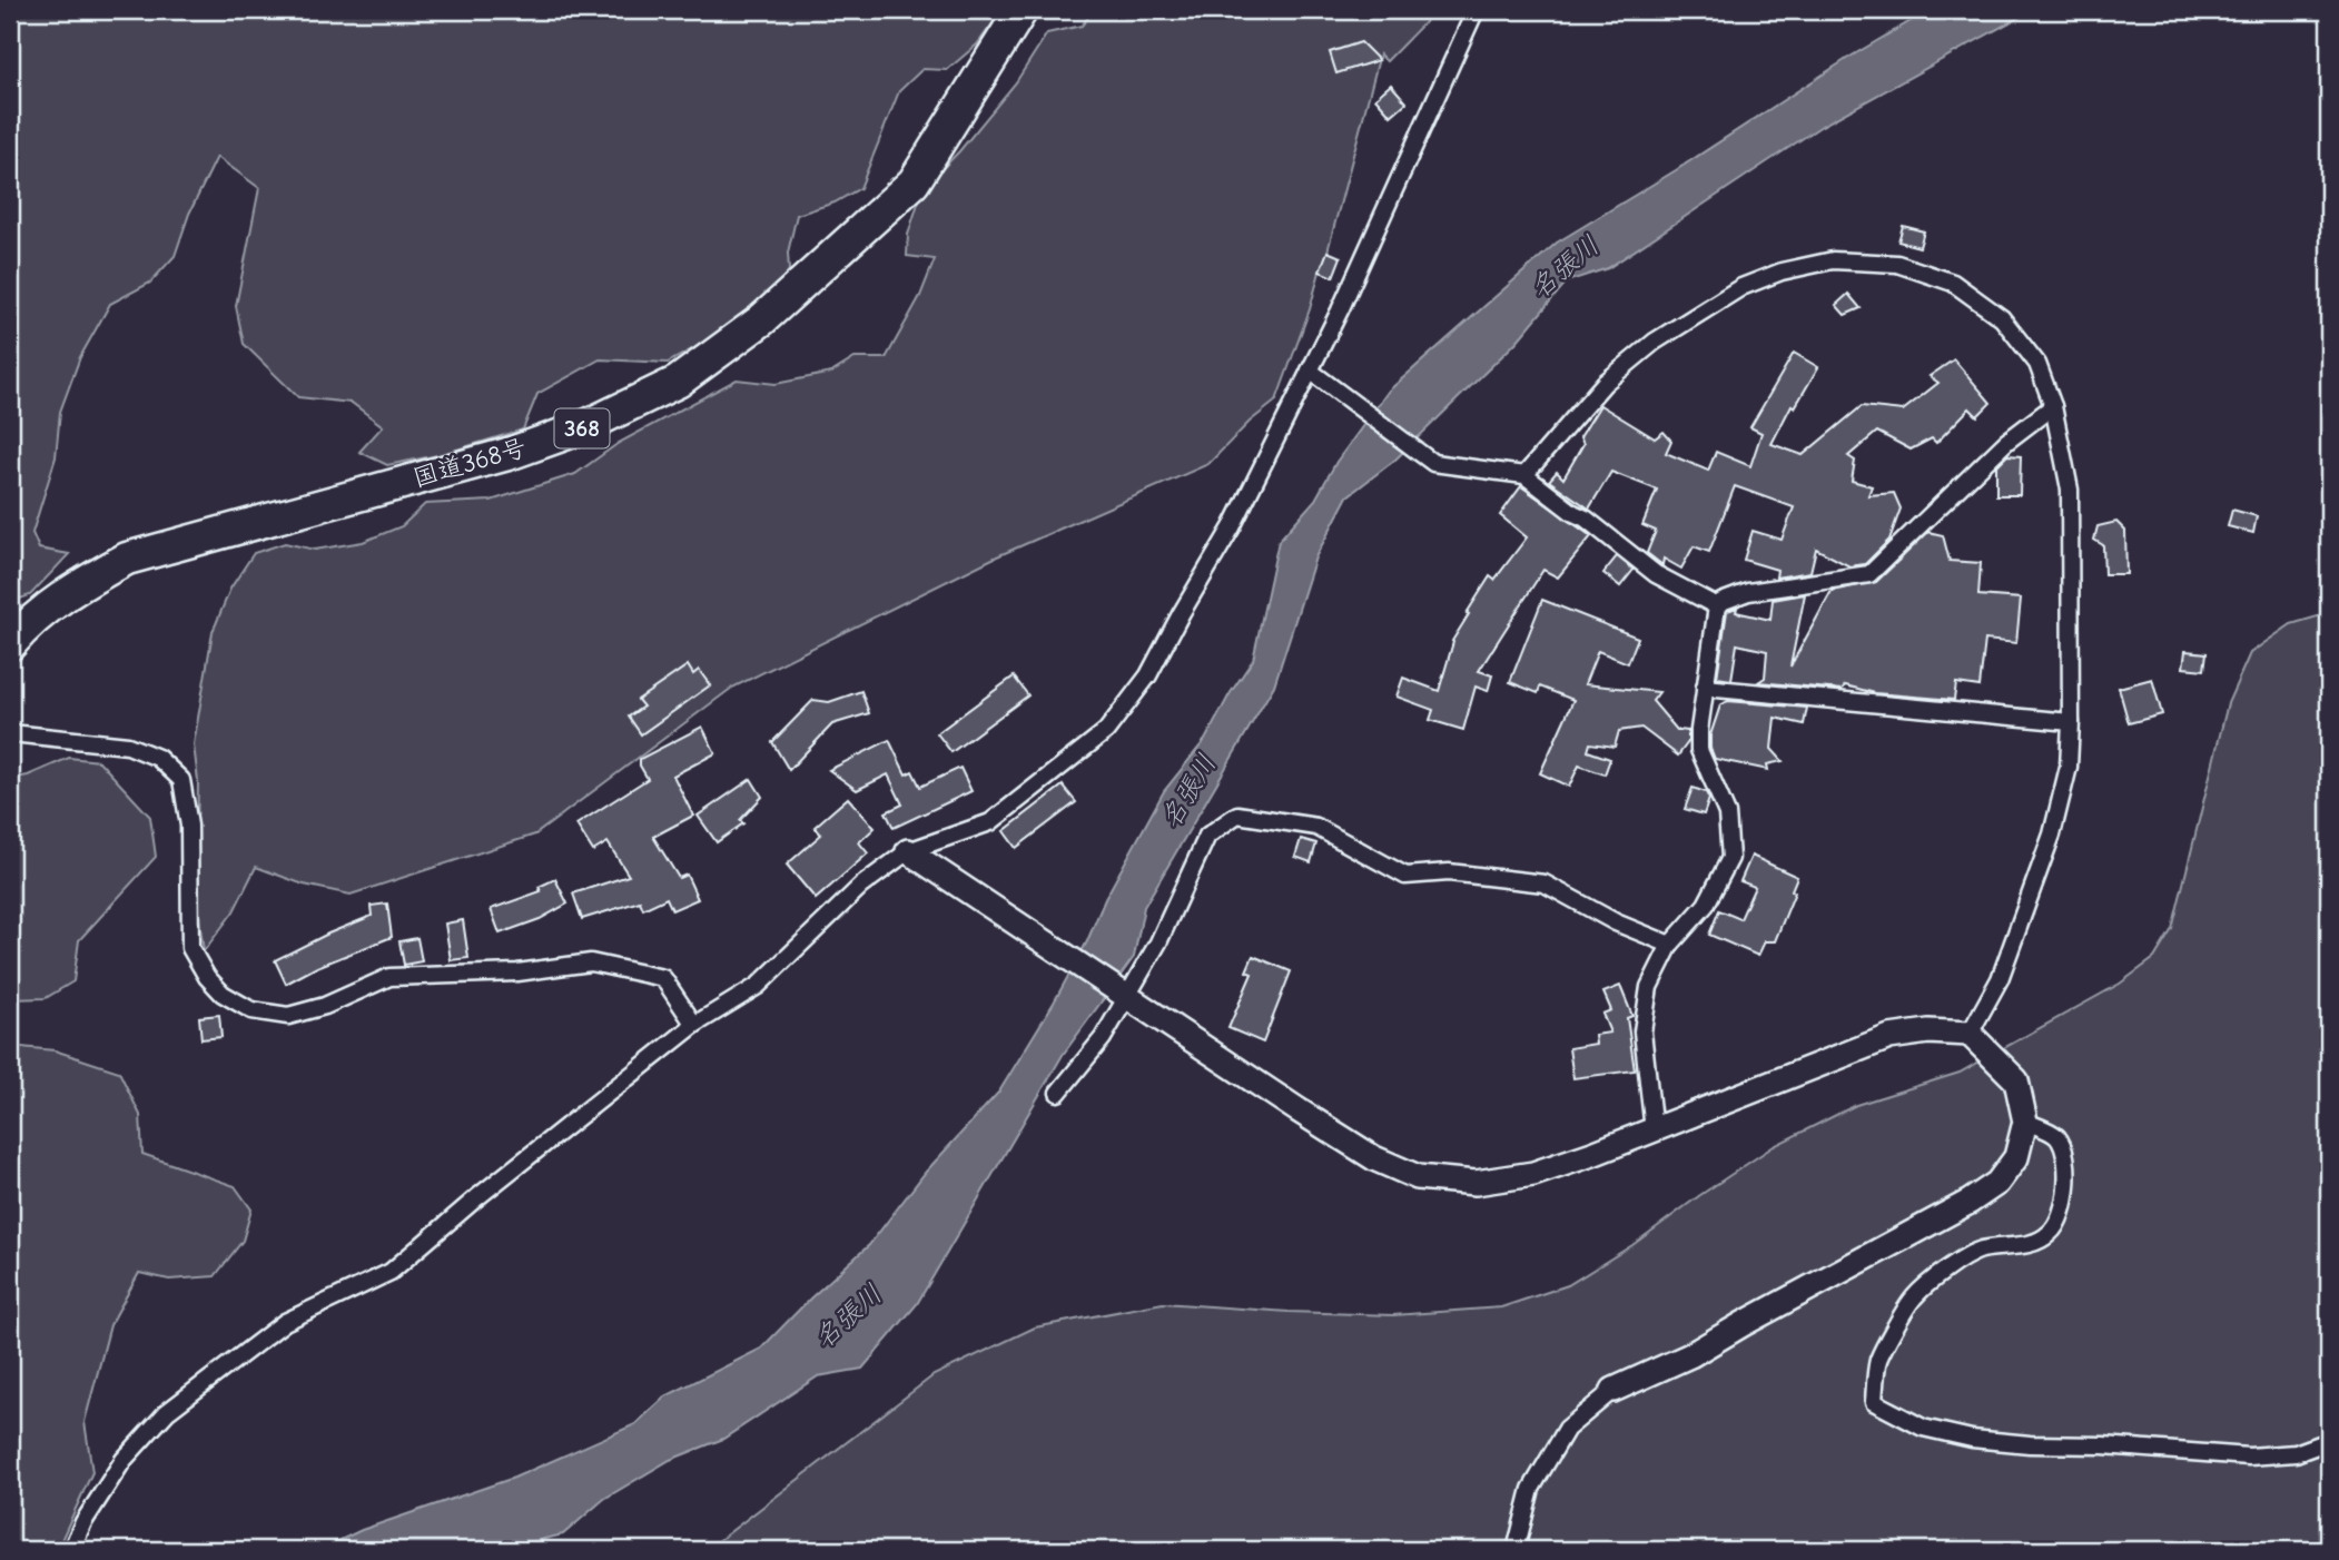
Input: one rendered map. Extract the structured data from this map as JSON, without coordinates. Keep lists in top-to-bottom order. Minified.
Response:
{"streets":{"highway":["368","国道368号"]},"water":["名張川"]}
